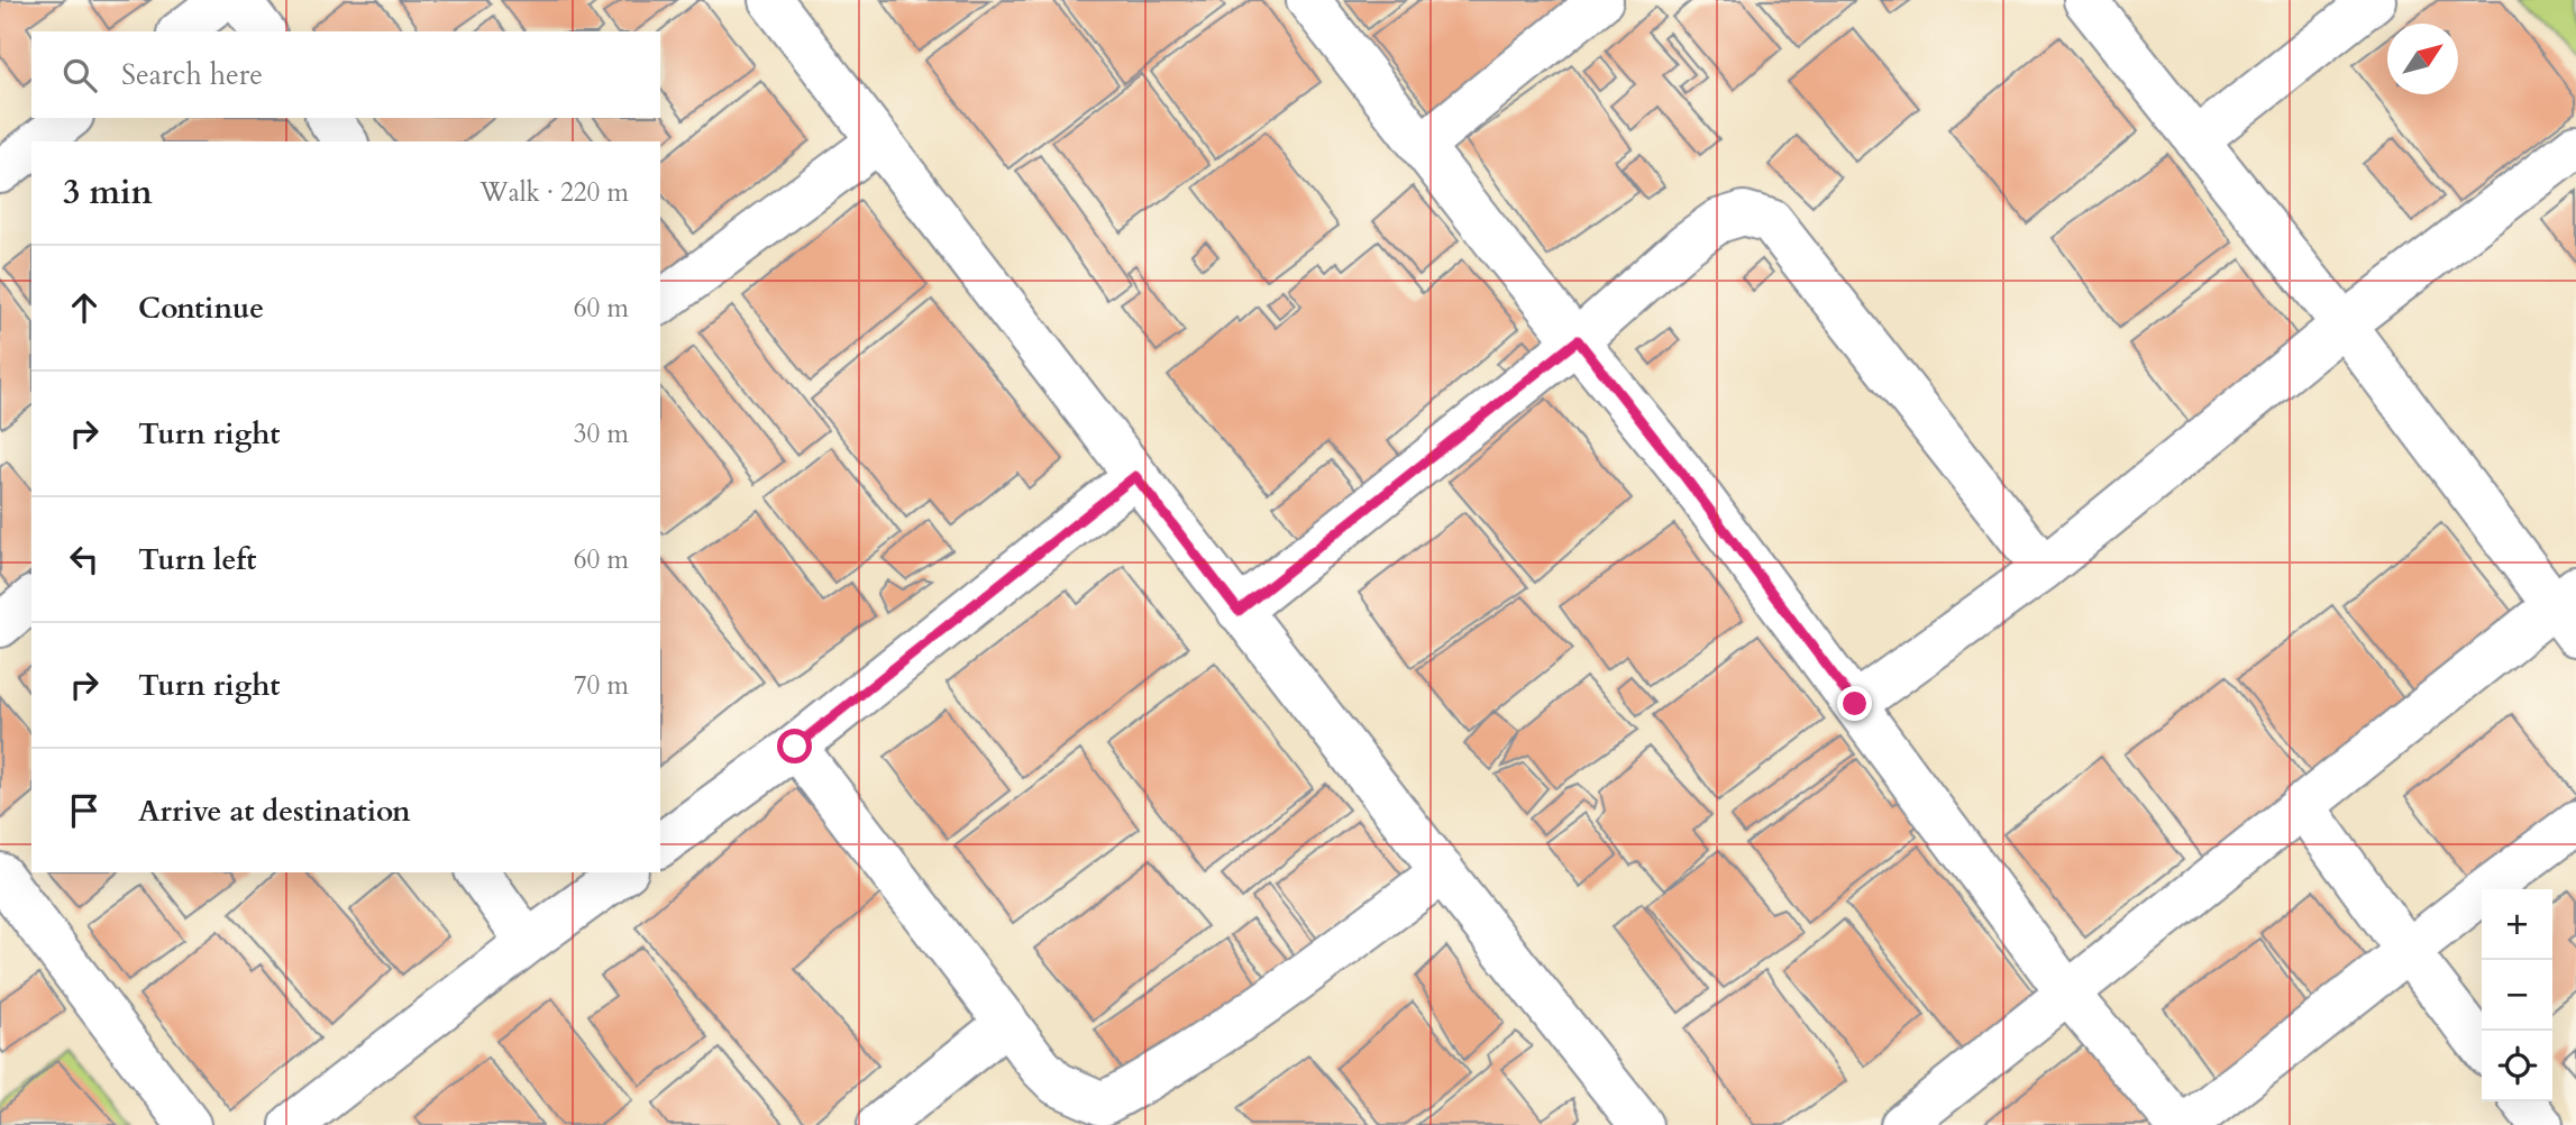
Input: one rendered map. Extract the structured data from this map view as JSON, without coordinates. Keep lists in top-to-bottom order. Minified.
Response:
{"north":"top right","page":{"search":"Search here","heading":["3 min","Walk · 220 m"],"list":[["Continue","60 m"],["Turn right","30 m"],["Turn left","60 m"],["Turn right","70 m"],"Arrive at destination"],"map_buttons":["+","−"]}}
